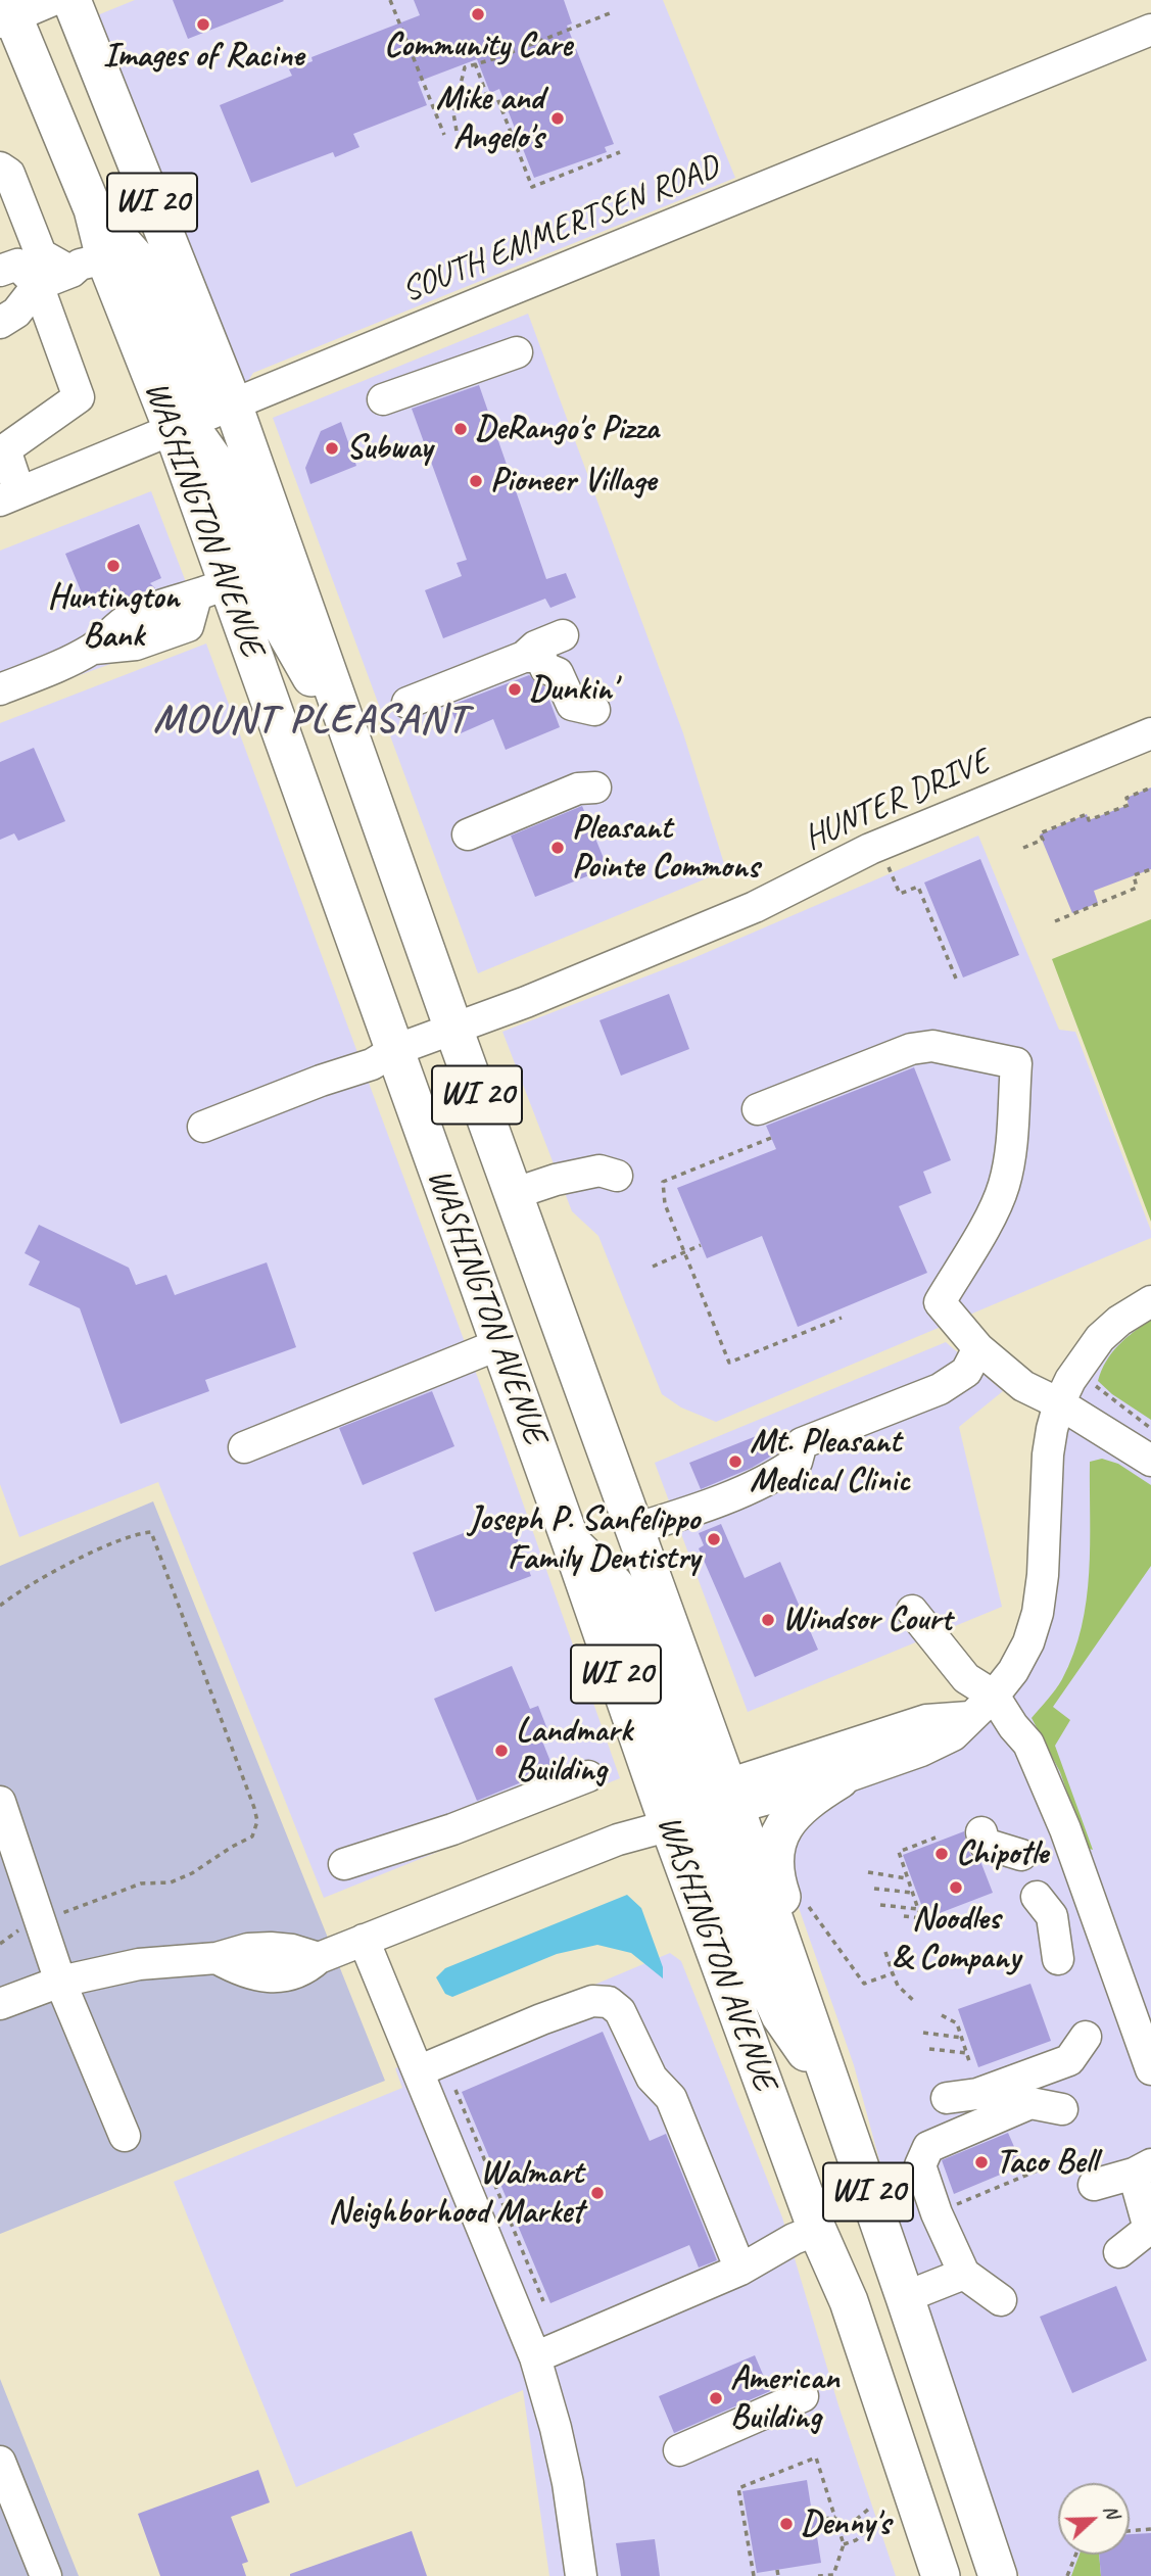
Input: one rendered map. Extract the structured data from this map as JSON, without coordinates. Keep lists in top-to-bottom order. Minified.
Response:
{"streets":{"main road":["WI 20","WASHINGTON AVENUE"],"street":["SOUTH EMMERTSEN ROAD","HUNTER DRIVE"]},"crossings":[["SOUTH EMMERTSEN ROAD","WASHINGTON AVENUE"],["WASHINGTON AVENUE","HUNTER DRIVE"]],"districts":["MOUNT PLEASANT"],"places":["Community Care","Images of Racine","Mike and Angelo's","DeRango's Pizza","Subway","Pioneer Village","Huntington Bank","Dunkin'","Pleasant Pointe Commons","Mt. Pleasant Medical Clinic","Joseph P. Sanfelippo Family Dentistry","Windsor Court","Landmark Building","Chipotle","Noodles & Company","Taco Bell","Walmart Neighborhood Market","American Building","Denny's"],"north":"right"}
